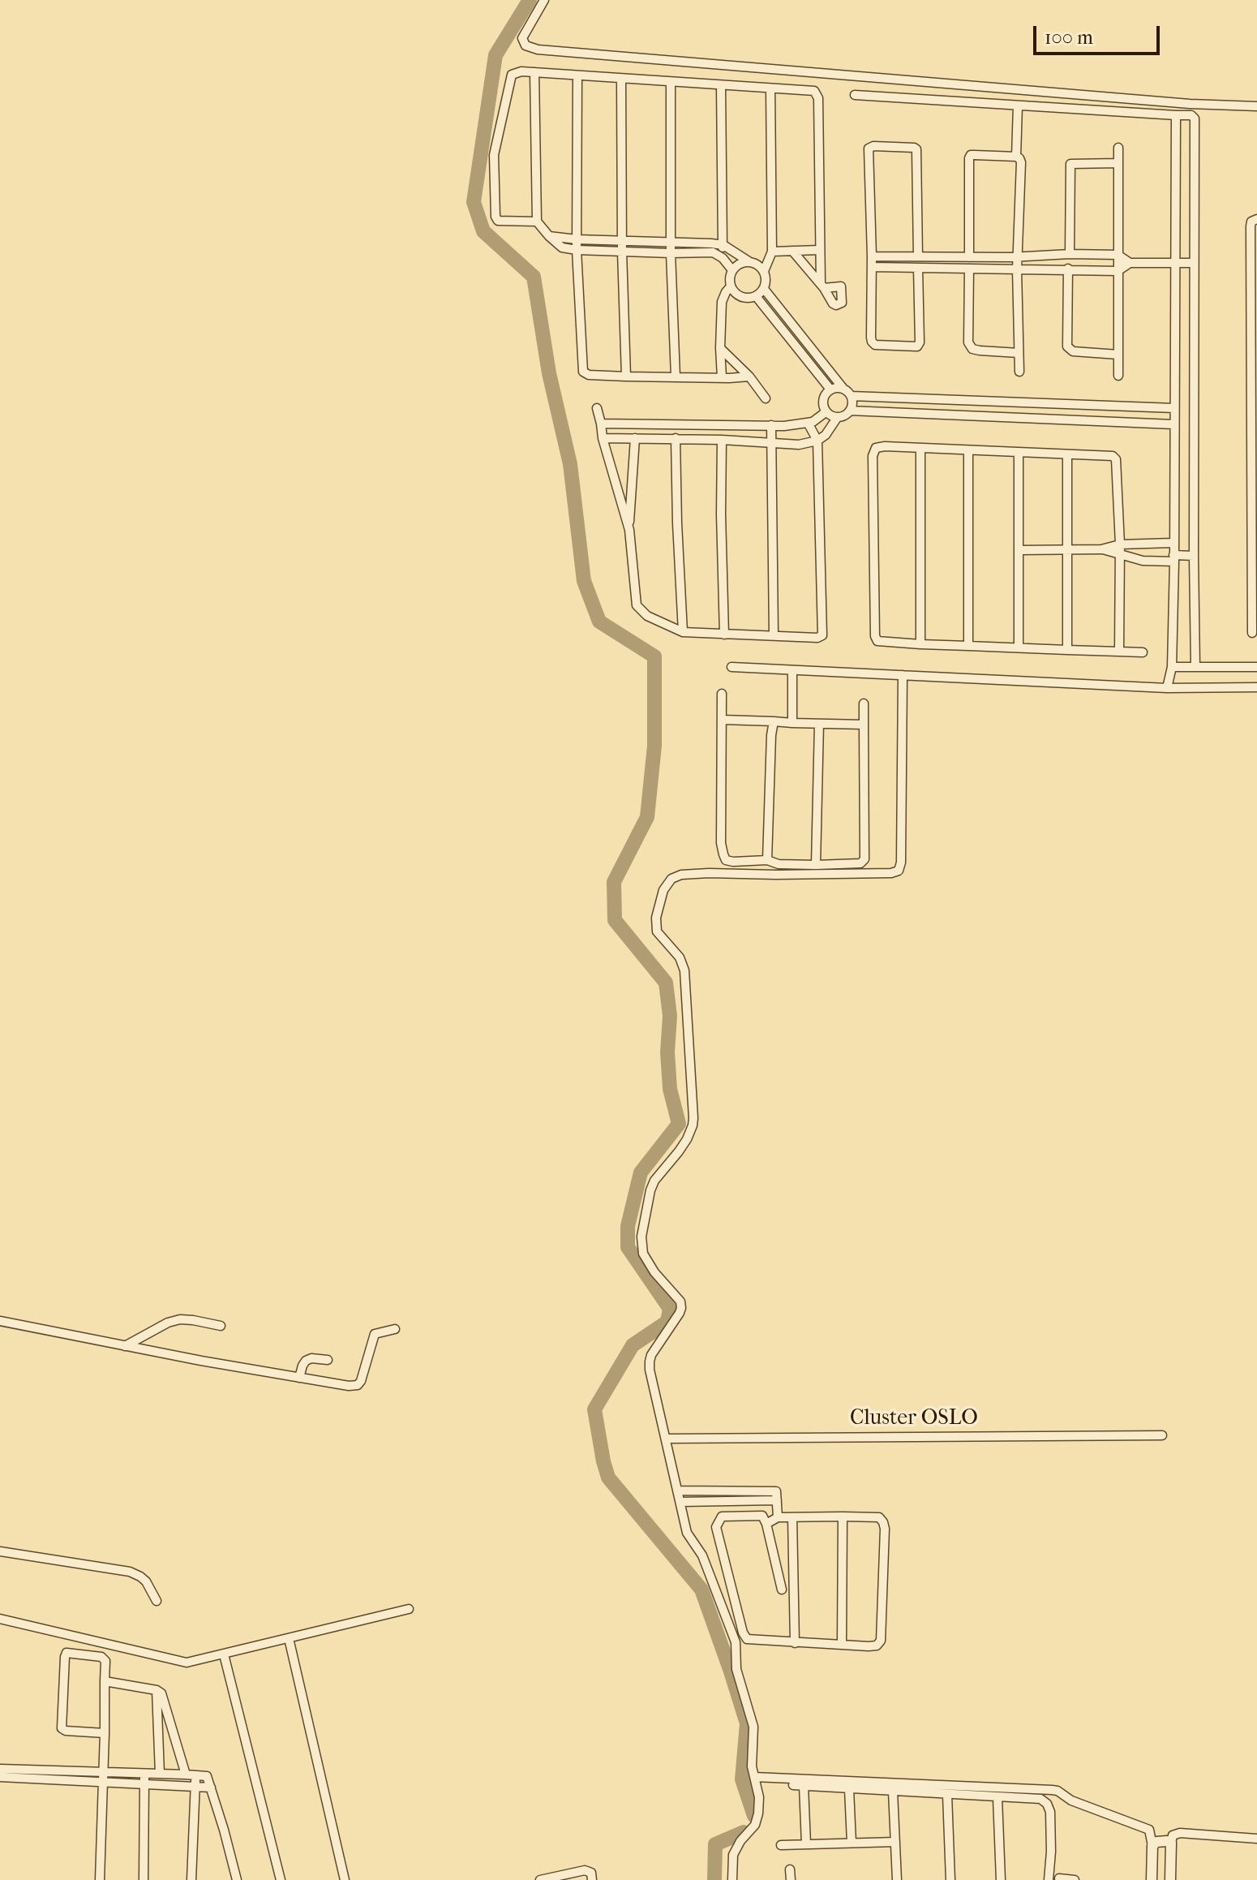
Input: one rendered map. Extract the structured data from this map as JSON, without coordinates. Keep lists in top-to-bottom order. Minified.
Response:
{"streets":{"street":["Cluster OSLO"]},"scale_bar":"100 m"}
